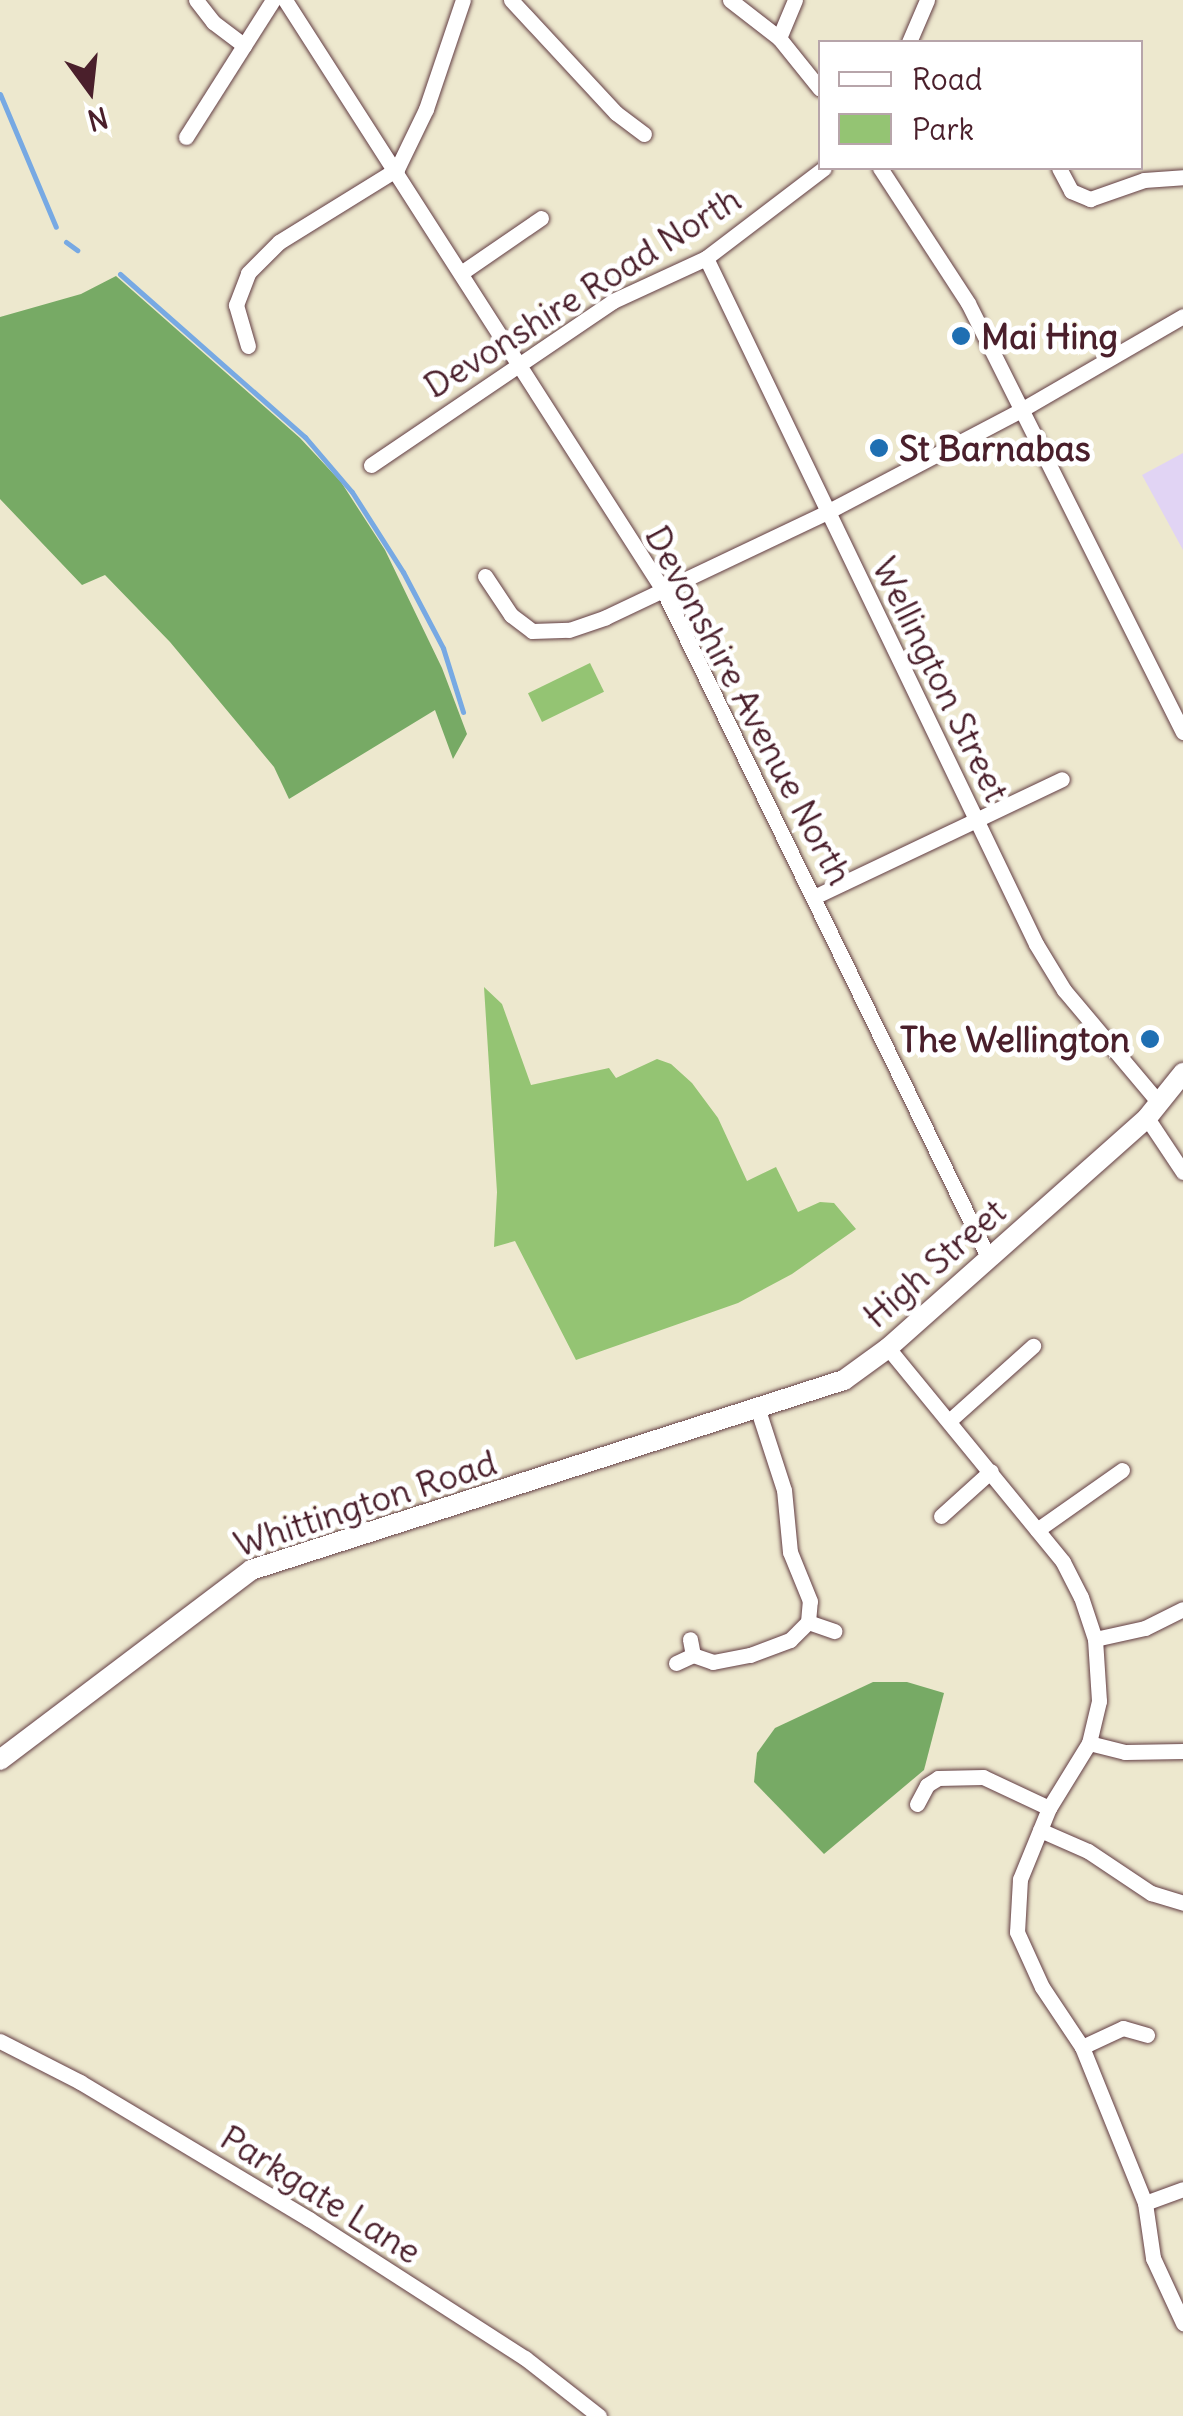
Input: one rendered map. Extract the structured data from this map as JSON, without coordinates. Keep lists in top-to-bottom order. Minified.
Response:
{"streets":{"street":["Devonshire Road North","Wellington Street","Devonshire Avenue North","High Street","Whittington Road","Parkgate Lane"]},"crossings":[["Devonshire Road North","Wellington Street"],["Devonshire Road North","Devonshire Avenue North"],["Wellington Street","High Street"],["Devonshire Avenue North","High Street"],["High Street","Whittington Road"]],"places":["Mai Hing","St Barnabas","The Wellington"],"legend":["Road","Park"],"north":"bottom"}
